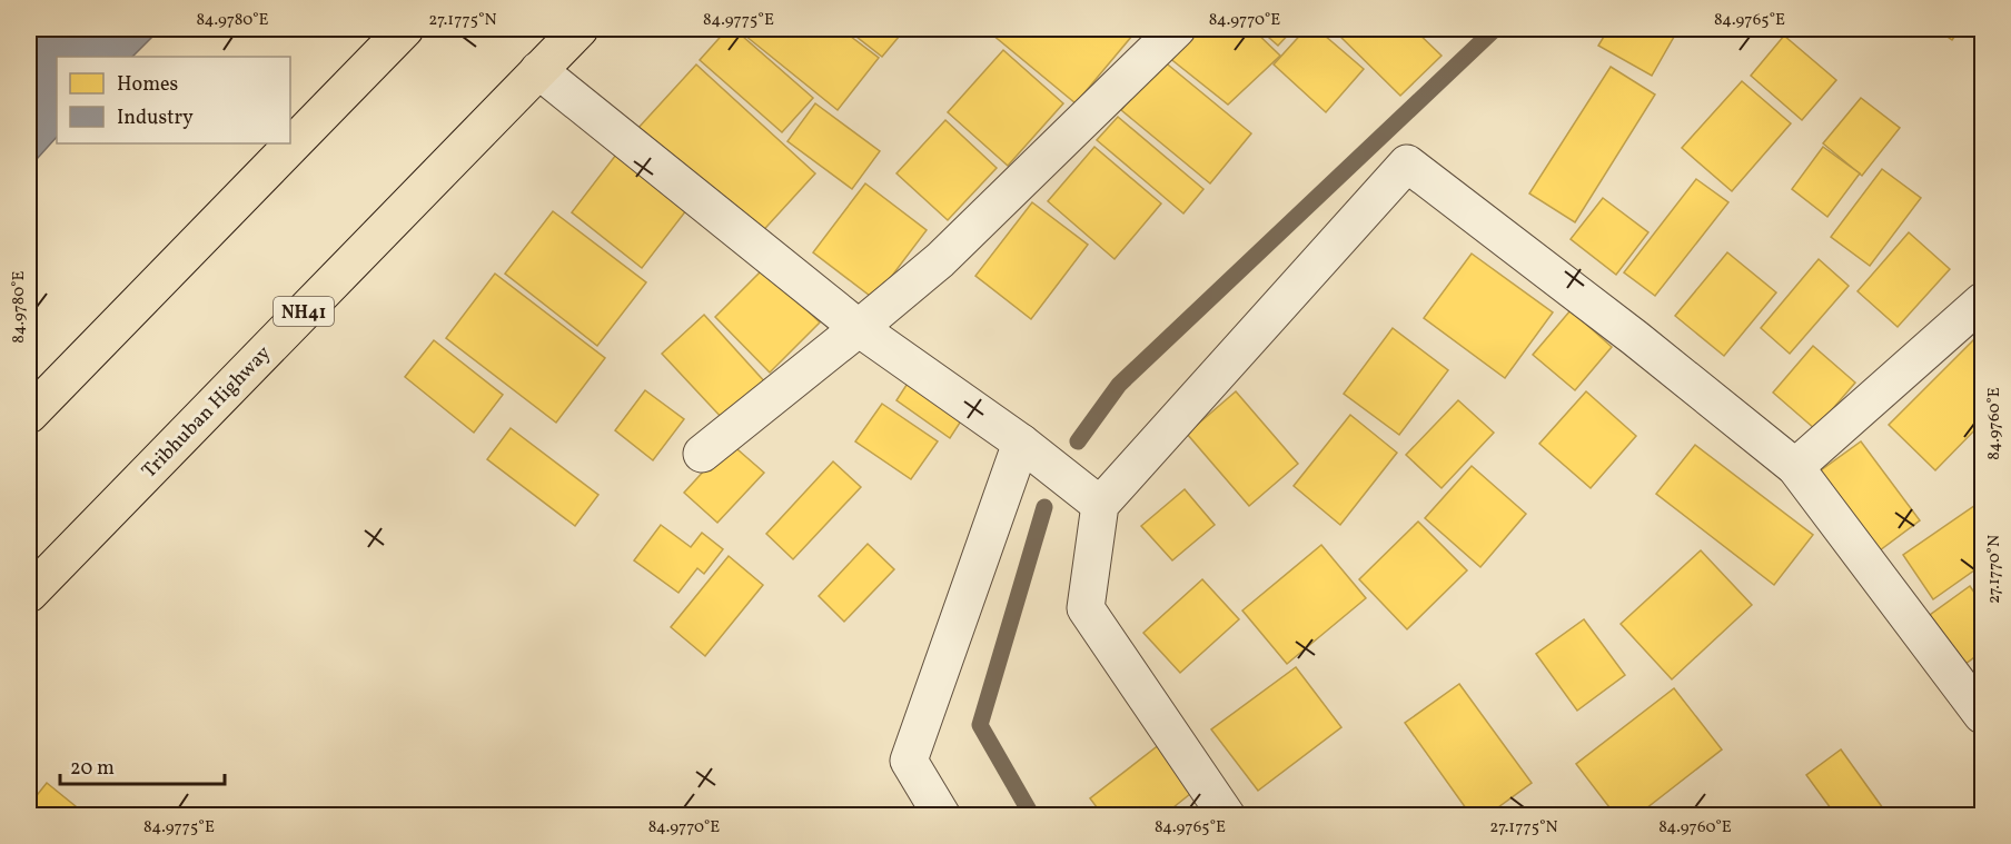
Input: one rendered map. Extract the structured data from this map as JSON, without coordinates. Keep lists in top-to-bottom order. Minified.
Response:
{"streets":{"highway":["NH41","Tribhuban Highway"]},"legend":["Homes","Industry"],"scale_bar":"20 m","coordinates":["84.9780°E","27.1775°N","84.9775°E","84.9770°E","84.9765°E","84.9760°E","27.1770°N"]}
